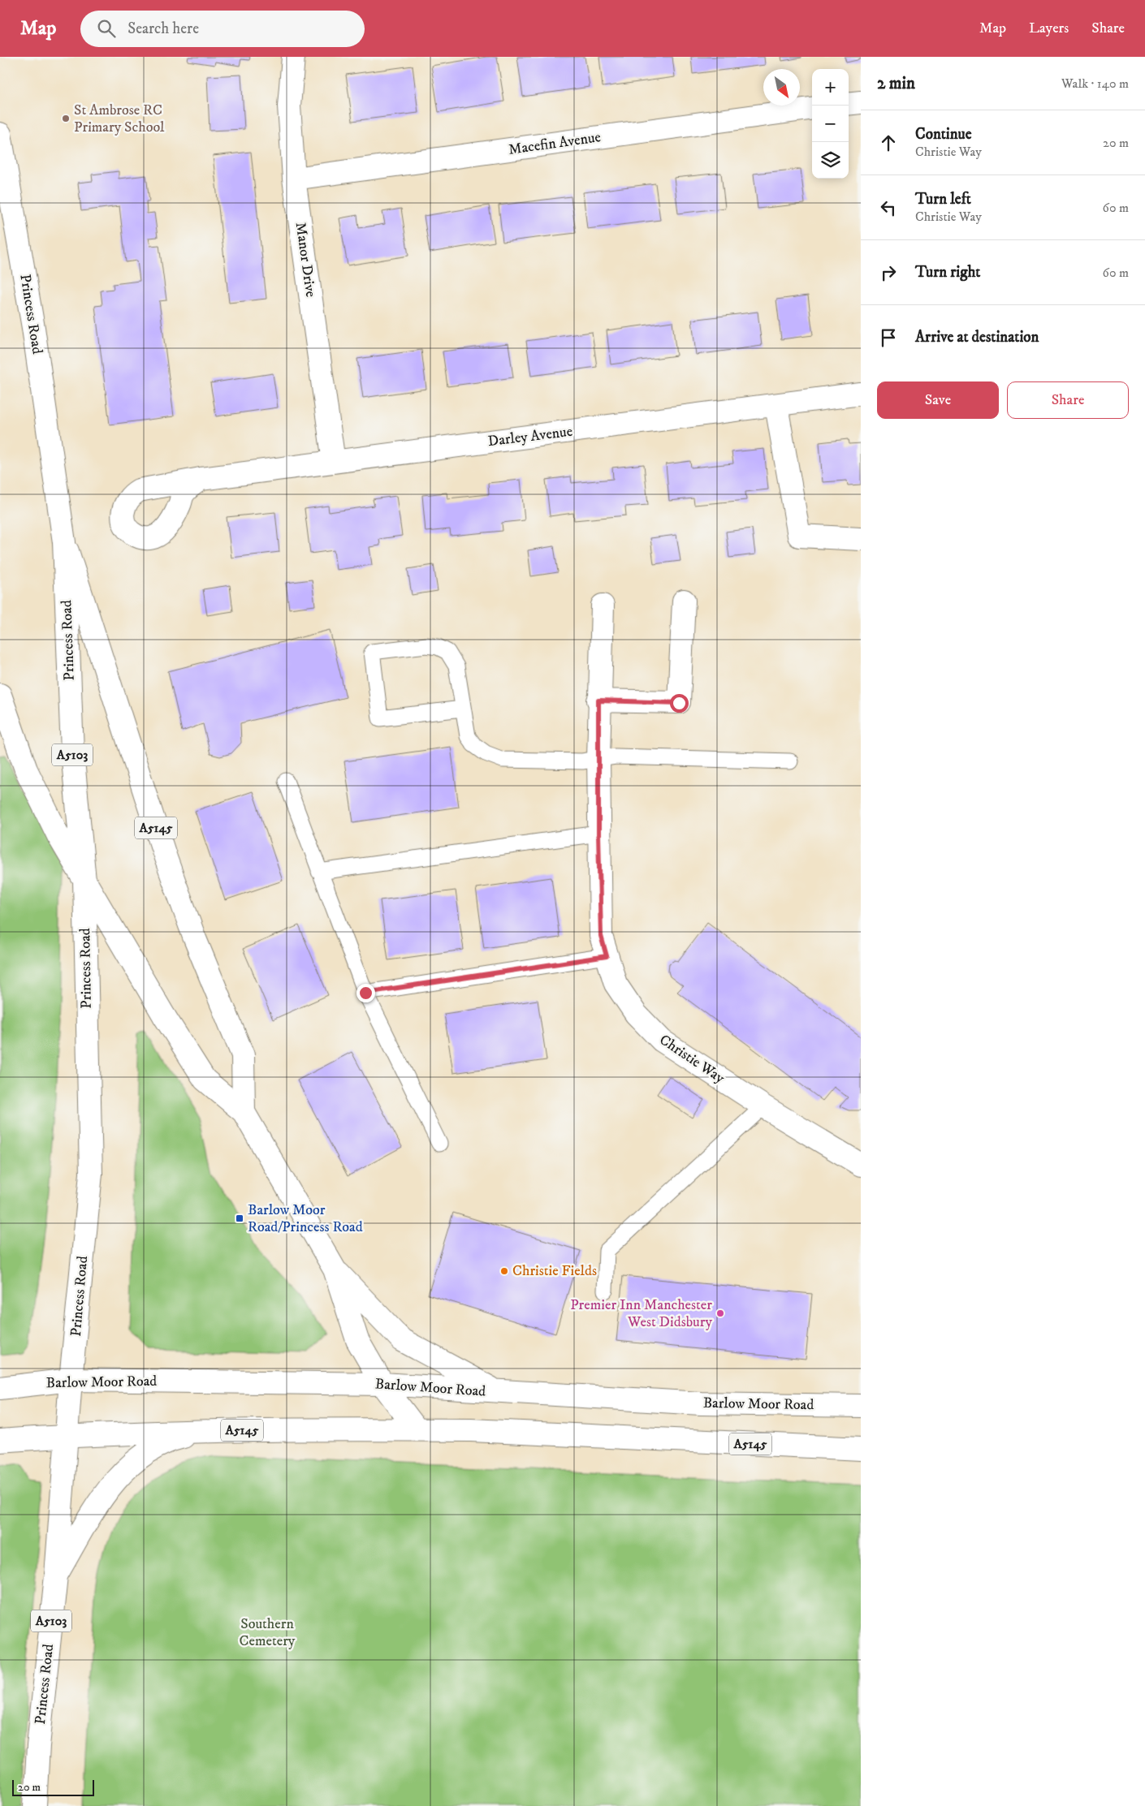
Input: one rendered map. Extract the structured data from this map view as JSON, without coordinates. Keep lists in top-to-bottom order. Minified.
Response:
{"streets":{"main road":["Macefin Avenue","Manor Drive","Princess Road","Darley Avenue","A5103","A5145","Christie Way","Barlow Moor Road"]},"crossings":[["Macefin Avenue","Manor Drive"],["Manor Drive","Darley Avenue"],["Princess Road","A5103"],["Princess Road","A5145"],["Princess Road","Barlow Moor Road"],["A5103","A5145"],["A5145","Barlow Moor Road"]],"parks":["Southern Cemetery"],"places":{"other":["St Ambrose RC Primary School","Christie Fields","Premier Inn Manchester West Didsbury"],"transit":["Barlow Moor Road/Princess Road"]},"scale_bar":"20 m","north":"bottom right","page":{"header":"Map","search":"Search here","nav":["Map","Layers","Share"],"heading":["2 min","Walk · 140 m"],"map_buttons":["+","−"],"list":[["Continue","Christie Way","20 m"],["Turn left","Christie Way","60 m"],["Turn right","60 m"],"Arrive at destination"],"buttons":["Save","Share"],"scale":"20 m"}}
